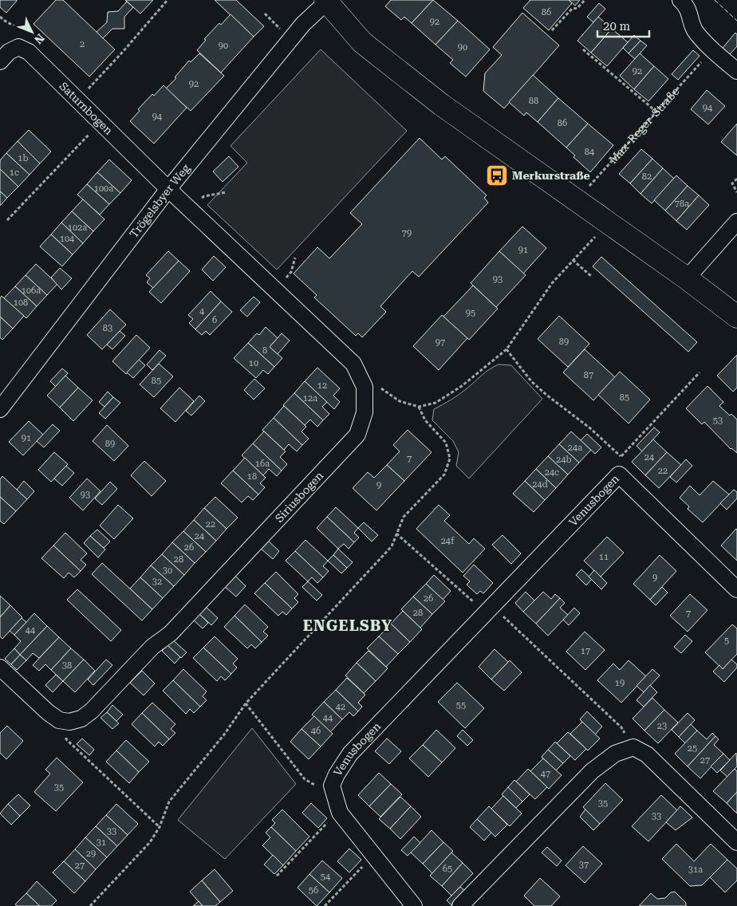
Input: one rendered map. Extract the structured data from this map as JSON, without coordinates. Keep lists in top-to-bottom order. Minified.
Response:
{"streets":{"street":["Saturnbogen","Trögelsbyer Weg","Siriusbogen","Venusbogen"],"path":["Max-Reger-Straße"]},"crossings":[["Saturnbogen","Trögelsbyer Weg"],["Saturnbogen","Siriusbogen"],["Trögelsbyer Weg","Siriusbogen"]],"districts":["ENGELSBY"],"places":{"bus stop":["Merkurstraße"]},"house_numbers":["86","92","2","90","90","92","92","88","94","94","86","84","1b","1c","82","100a","78a","102a","79","104","91","93","106a","108","4","95","6","83","89","97","8","10","87","85","12","85","12a","53","91","89","24a","24","7","24b","16a","22","24c","18","24d","9","93","22","24","24f","26","11","28","30","9","32","26","28","7","44","5","17","38","19","55","42","44","23","46","25","27","47","35","35","33","33","31","29","37","27","65","31a","54","56"],"scale_bar":"20 m","north":"bottom right"}
